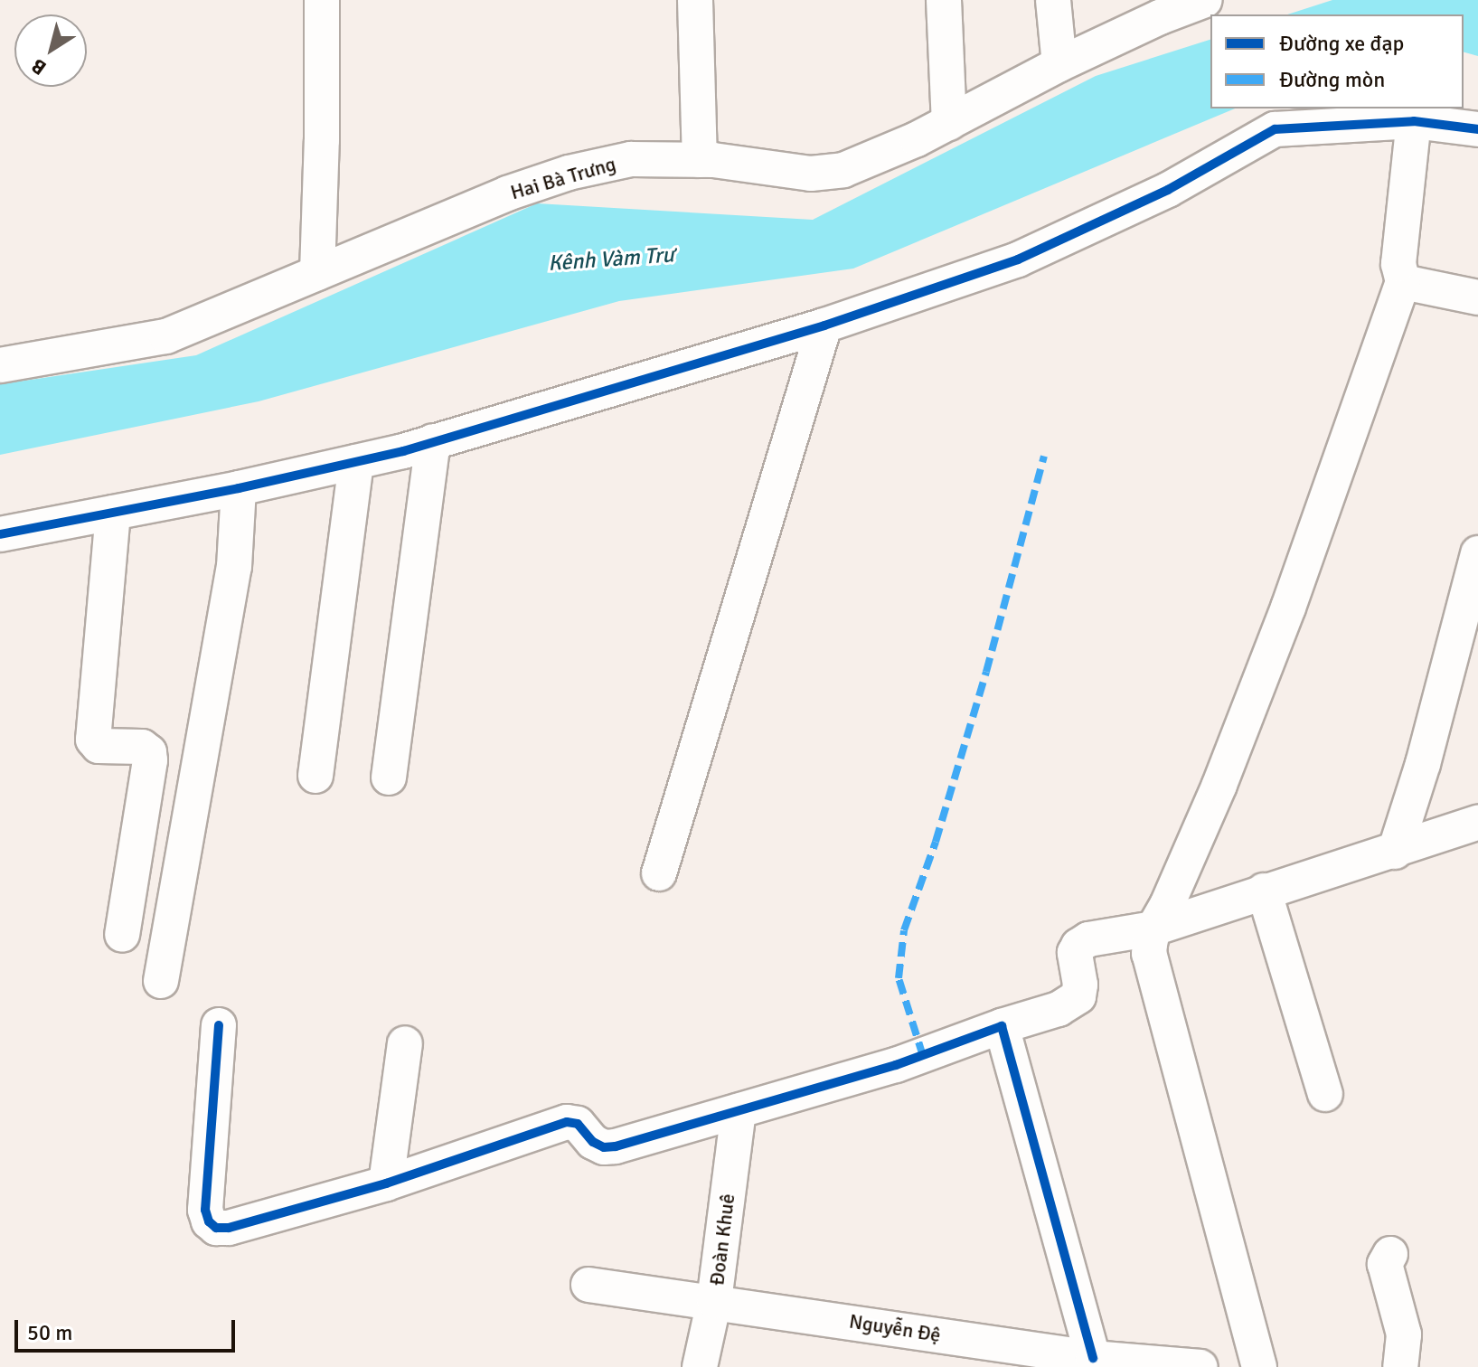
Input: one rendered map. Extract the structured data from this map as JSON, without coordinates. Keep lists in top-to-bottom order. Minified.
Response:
{"streets":{"street":["Hai Bà Trưng","Đoàn Khuê","Nguyễn Đệ"]},"crossings":[["Đoàn Khuê","Nguyễn Đệ"]],"water":["Kênh Vàm Trư"],"legend":["Đường xe đạp","Đường mòn"],"scale_bar":"50 m","north":"bottom left"}
